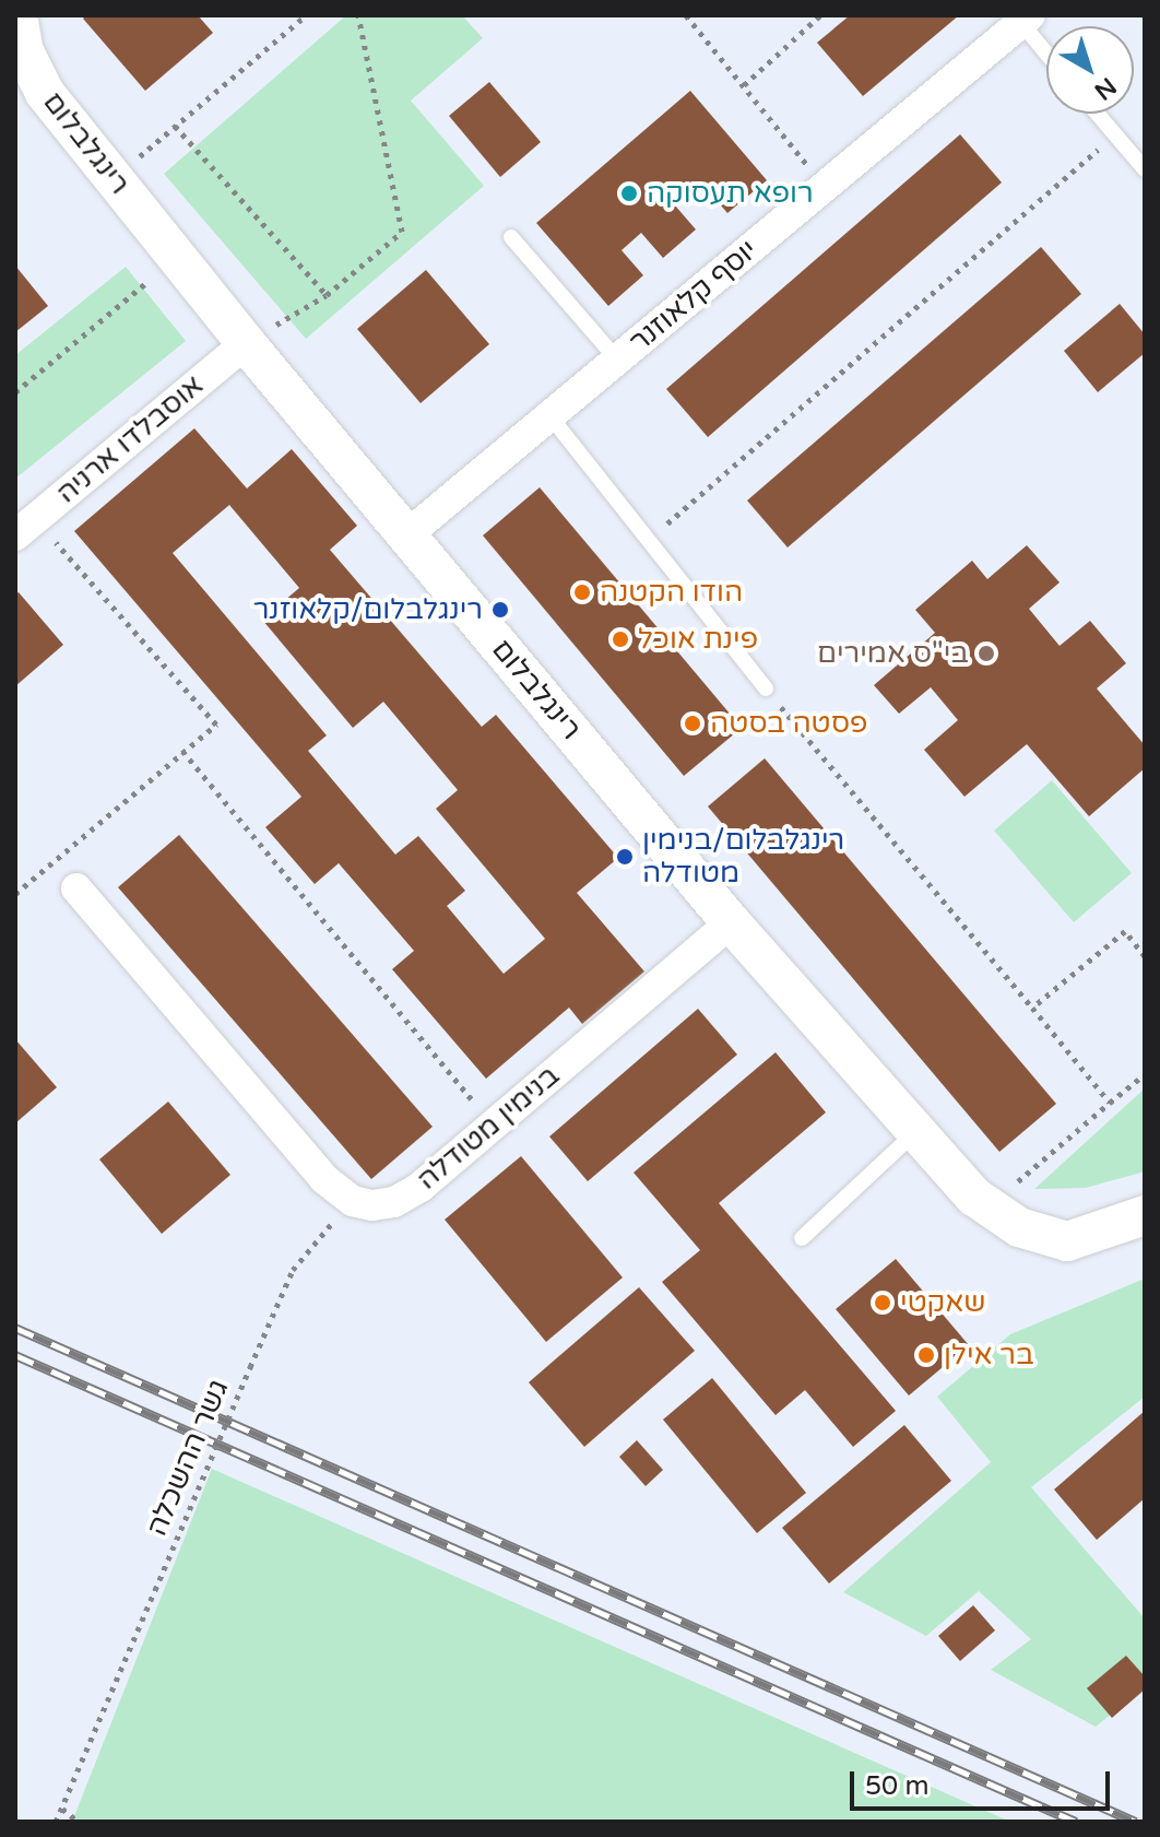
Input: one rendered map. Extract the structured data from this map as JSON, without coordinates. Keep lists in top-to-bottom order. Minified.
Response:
{"streets":{"street":["רינגלבלום","יוסף קלאוזנר","אוסבלדו ארניה","בנימין מטודלה"],"path":["גשר ההשכלה"]},"crossings":[["רינגלבלום","יוסף קלאוזנר"],["רינגלבלום","אוסבלדו ארניה"],["רינגלבלום","בנימין מטודלה"]],"places":["רופא תעסוקה","הודו הקטנה","רינגלבלום/קלאוזנר","פינת אוכל","בי\"ס אמירים","פסטה בסטה","רינגלבלום/בנימין מטודלה","שאקטי","בר אילן"],"scale_bar":"50 m","north":"bottom right"}
